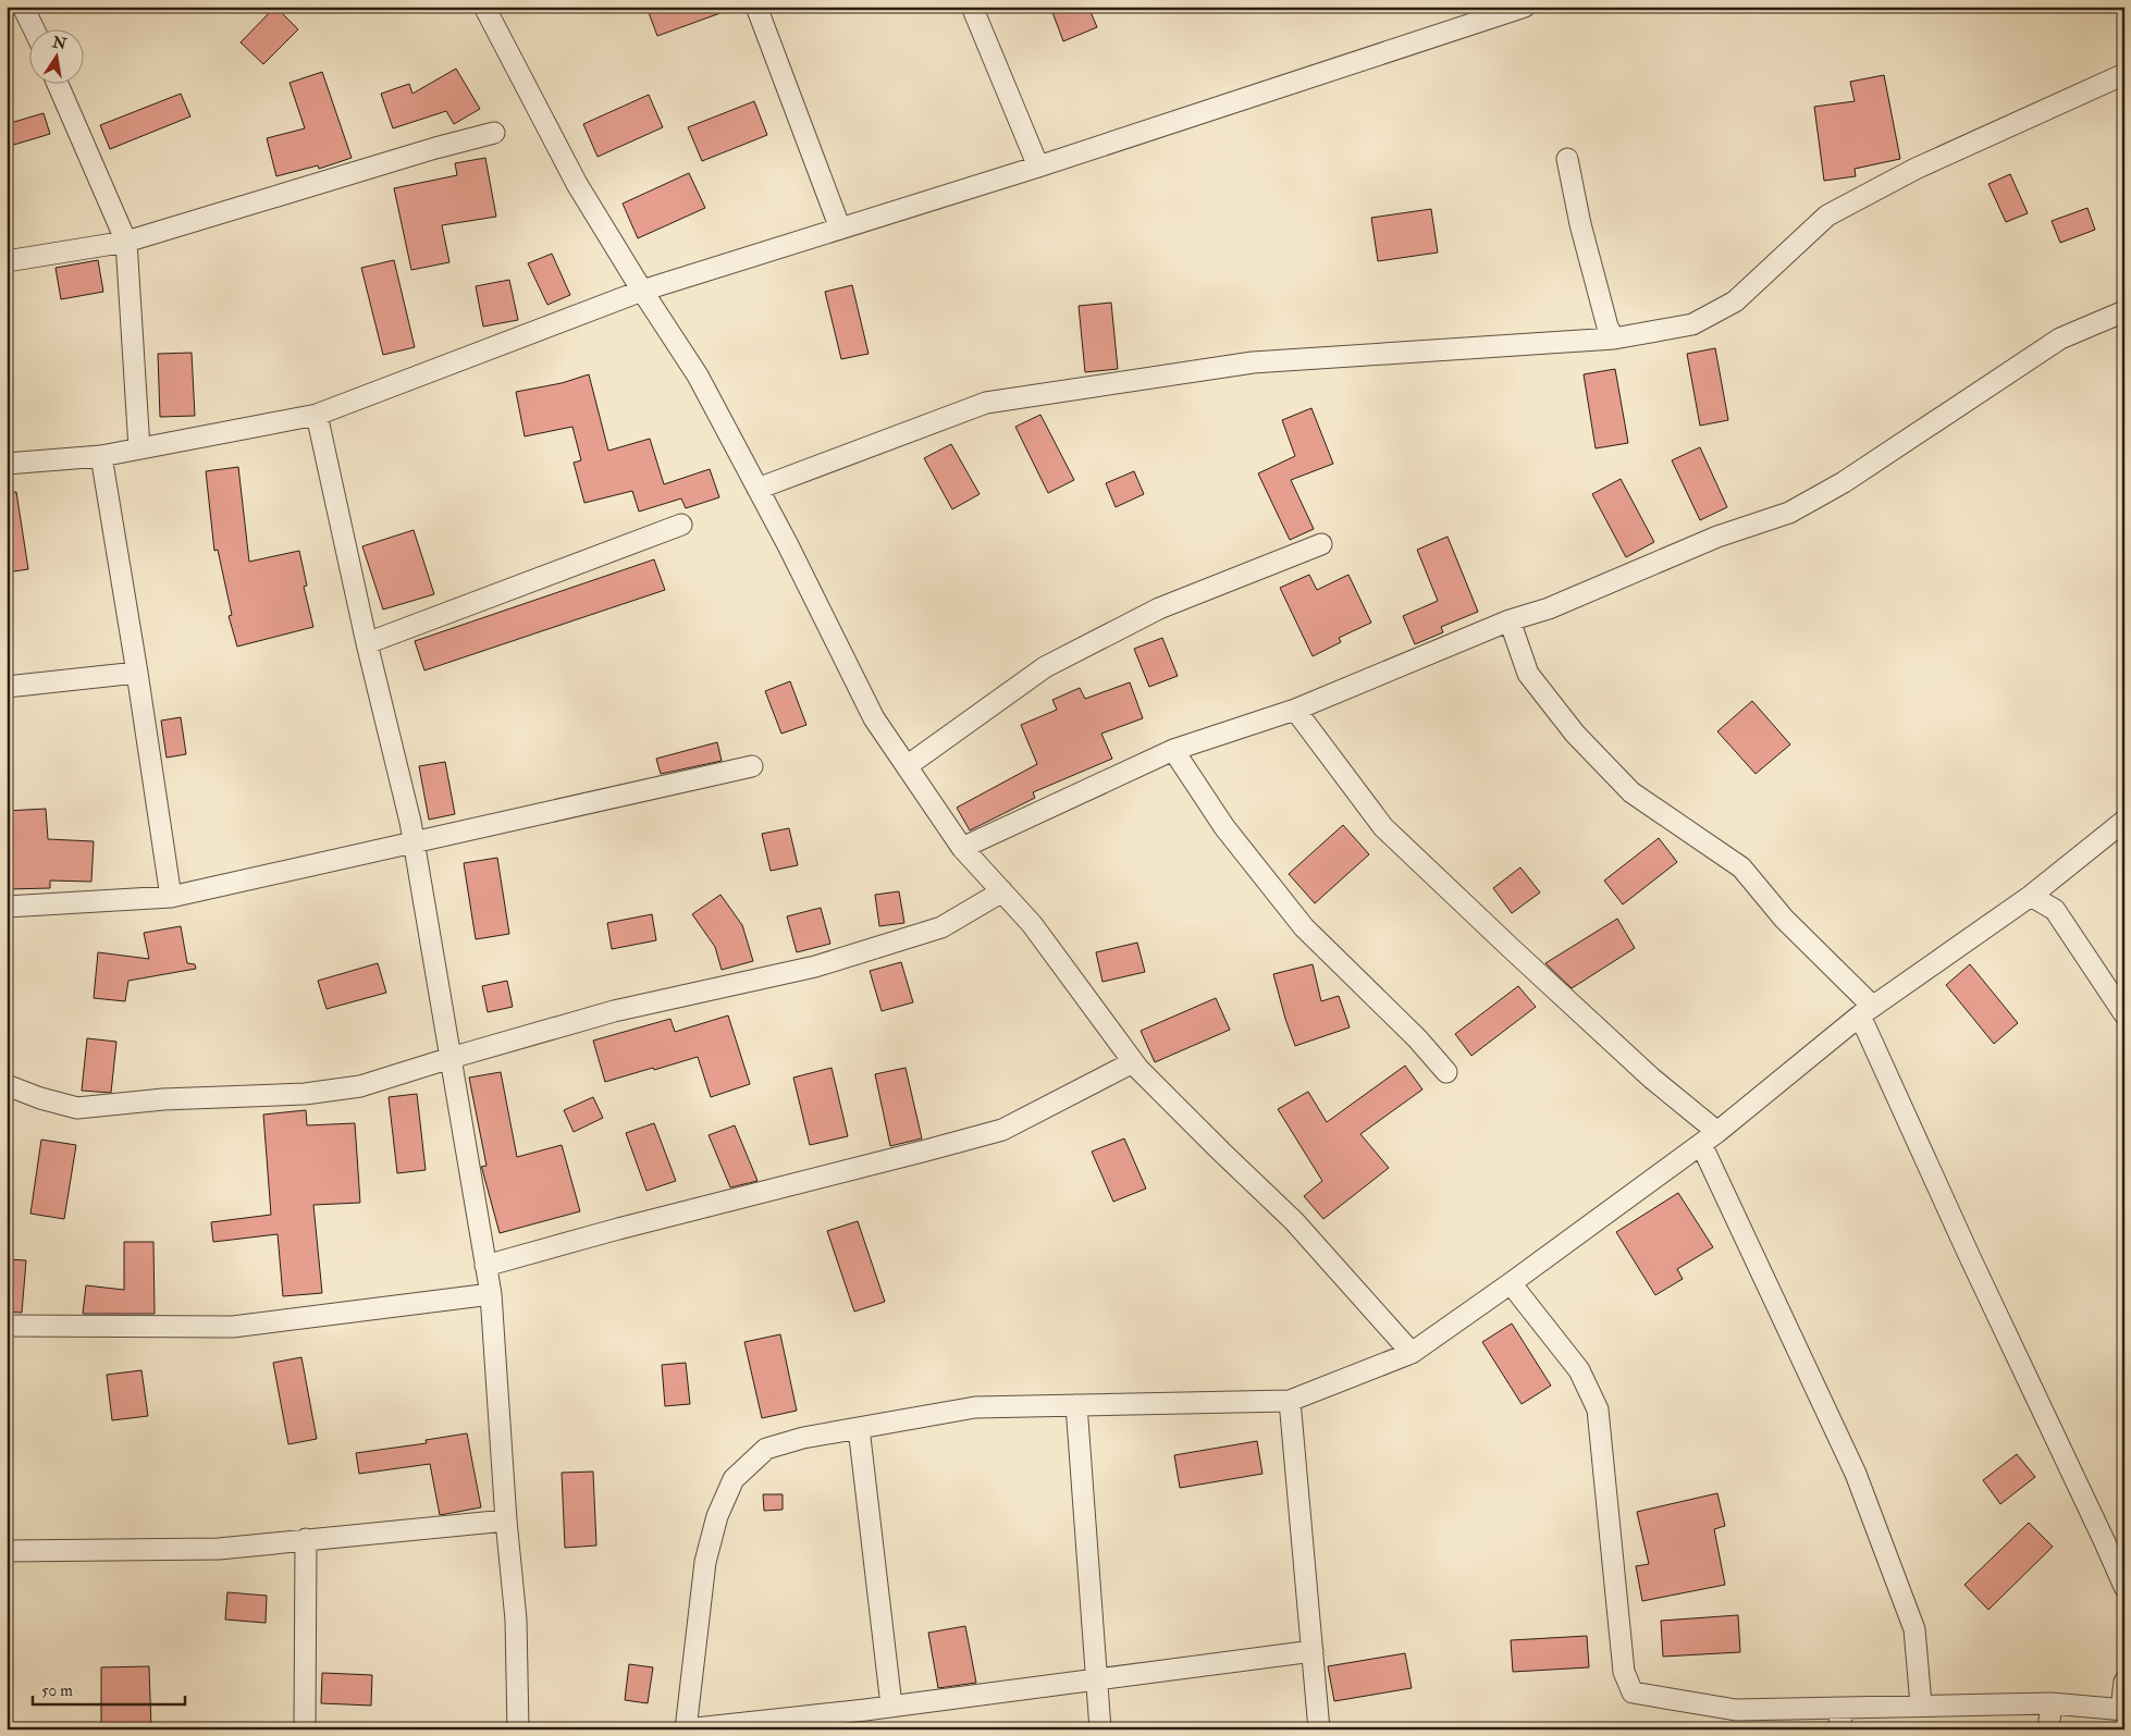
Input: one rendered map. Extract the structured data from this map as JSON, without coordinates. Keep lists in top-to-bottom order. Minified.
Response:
{"scale_bar":"50 m","north":"top"}
